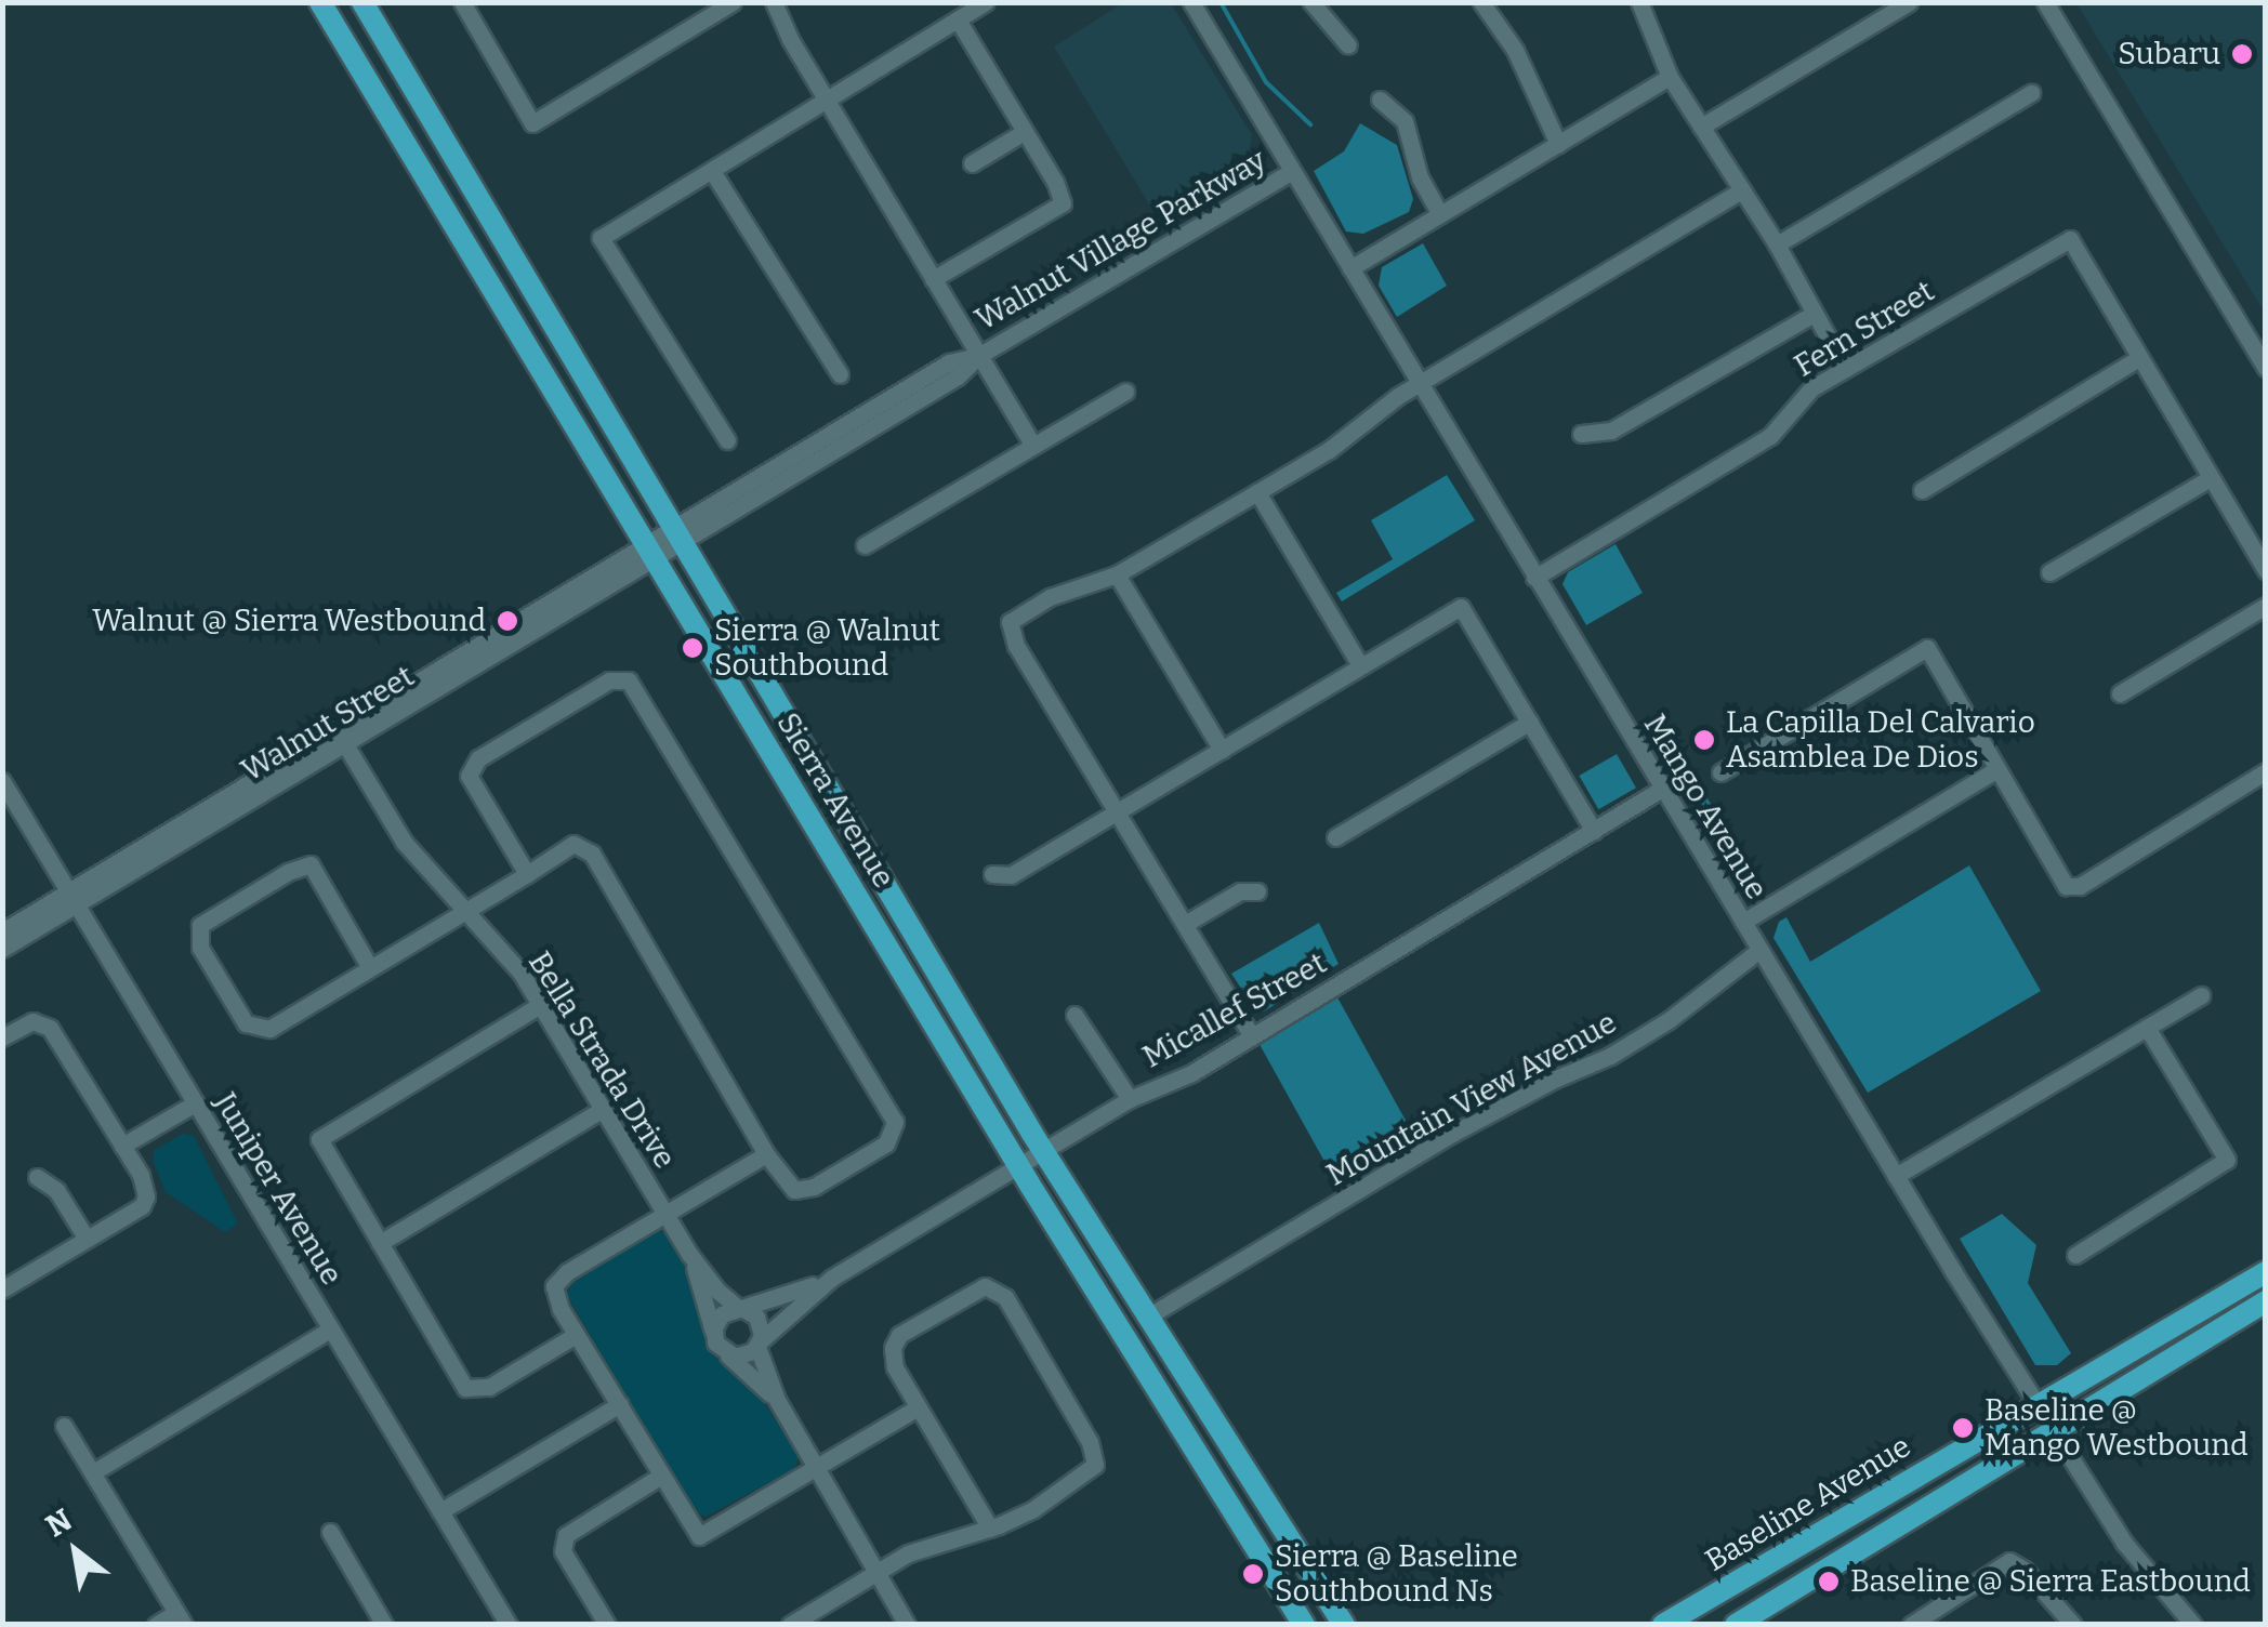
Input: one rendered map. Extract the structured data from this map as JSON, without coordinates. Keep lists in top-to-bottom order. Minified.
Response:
{"streets":{"main road":["Sierra Avenue","Baseline Avenue"],"street":["Walnut Village Parkway","Fern Street","Walnut Street","Mango Avenue","Micallef Street","Bella Strada Drive","Mountain View Avenue","Juniper Avenue"]},"crossings":[["Walnut Village Parkway","Walnut Street"],["Walnut Village Parkway","Sierra Avenue"],["Walnut Village Parkway","Mango Avenue"],["Fern Street","Mango Avenue"],["Walnut Street","Sierra Avenue"],["Walnut Street","Bella Strada Drive"],["Walnut Street","Juniper Avenue"],["Sierra Avenue","Micallef Street"],["Sierra Avenue","Mountain View Avenue"],["Mango Avenue","Micallef Street"],["Mango Avenue","Mountain View Avenue"],["Mango Avenue","Baseline Avenue"],["Micallef Street","Bella Strada Drive"]],"places":["Subaru","Walnut @ Sierra Westbound","Sierra @ Walnut Southbound","La Capilla Del Calvario Asamblea De Dios","Baseline @ Mango Westbound","Sierra @ Baseline Southbound Ns","Baseline @ Sierra Eastbound"],"north":"top left"}
